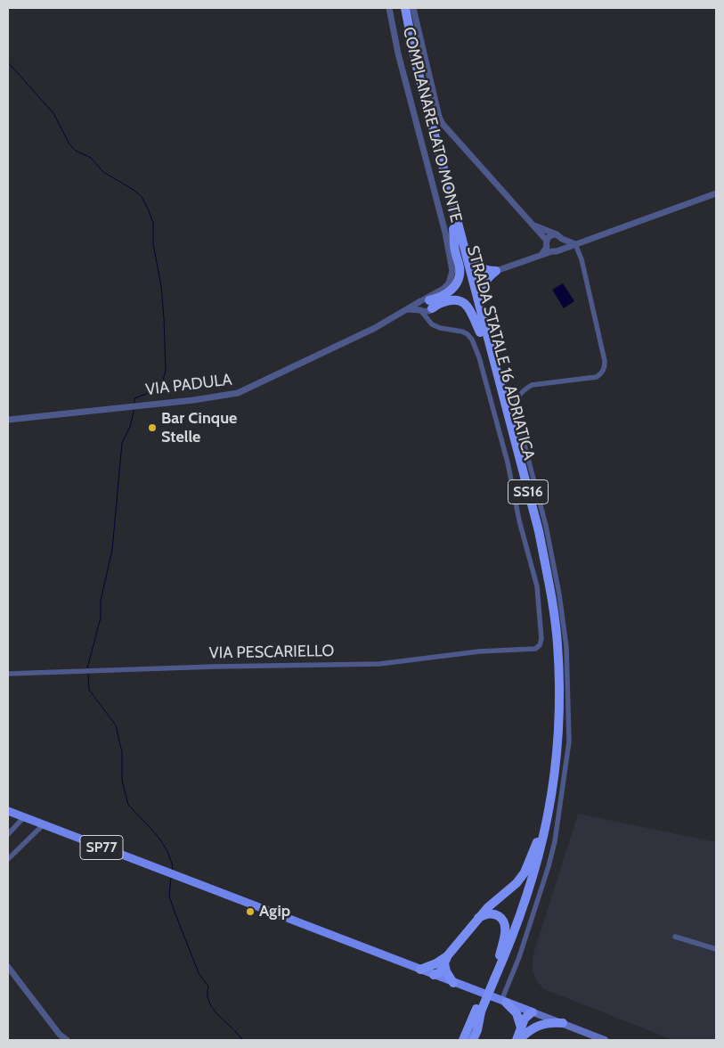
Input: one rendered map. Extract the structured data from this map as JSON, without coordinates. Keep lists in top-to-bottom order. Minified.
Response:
{"streets":{"highway":["STRADA STATALE 16 ADRIATICA","SS16"],"main road":["SP77"],"street":["COMPLANARE LATO MONTE","VIA PADULA","VIA PESCARIELLO"]},"crossings":[["COMPLANARE LATO MONTE","VIA PADULA"]],"places":["Bar Cinque Stelle","Agip"]}
